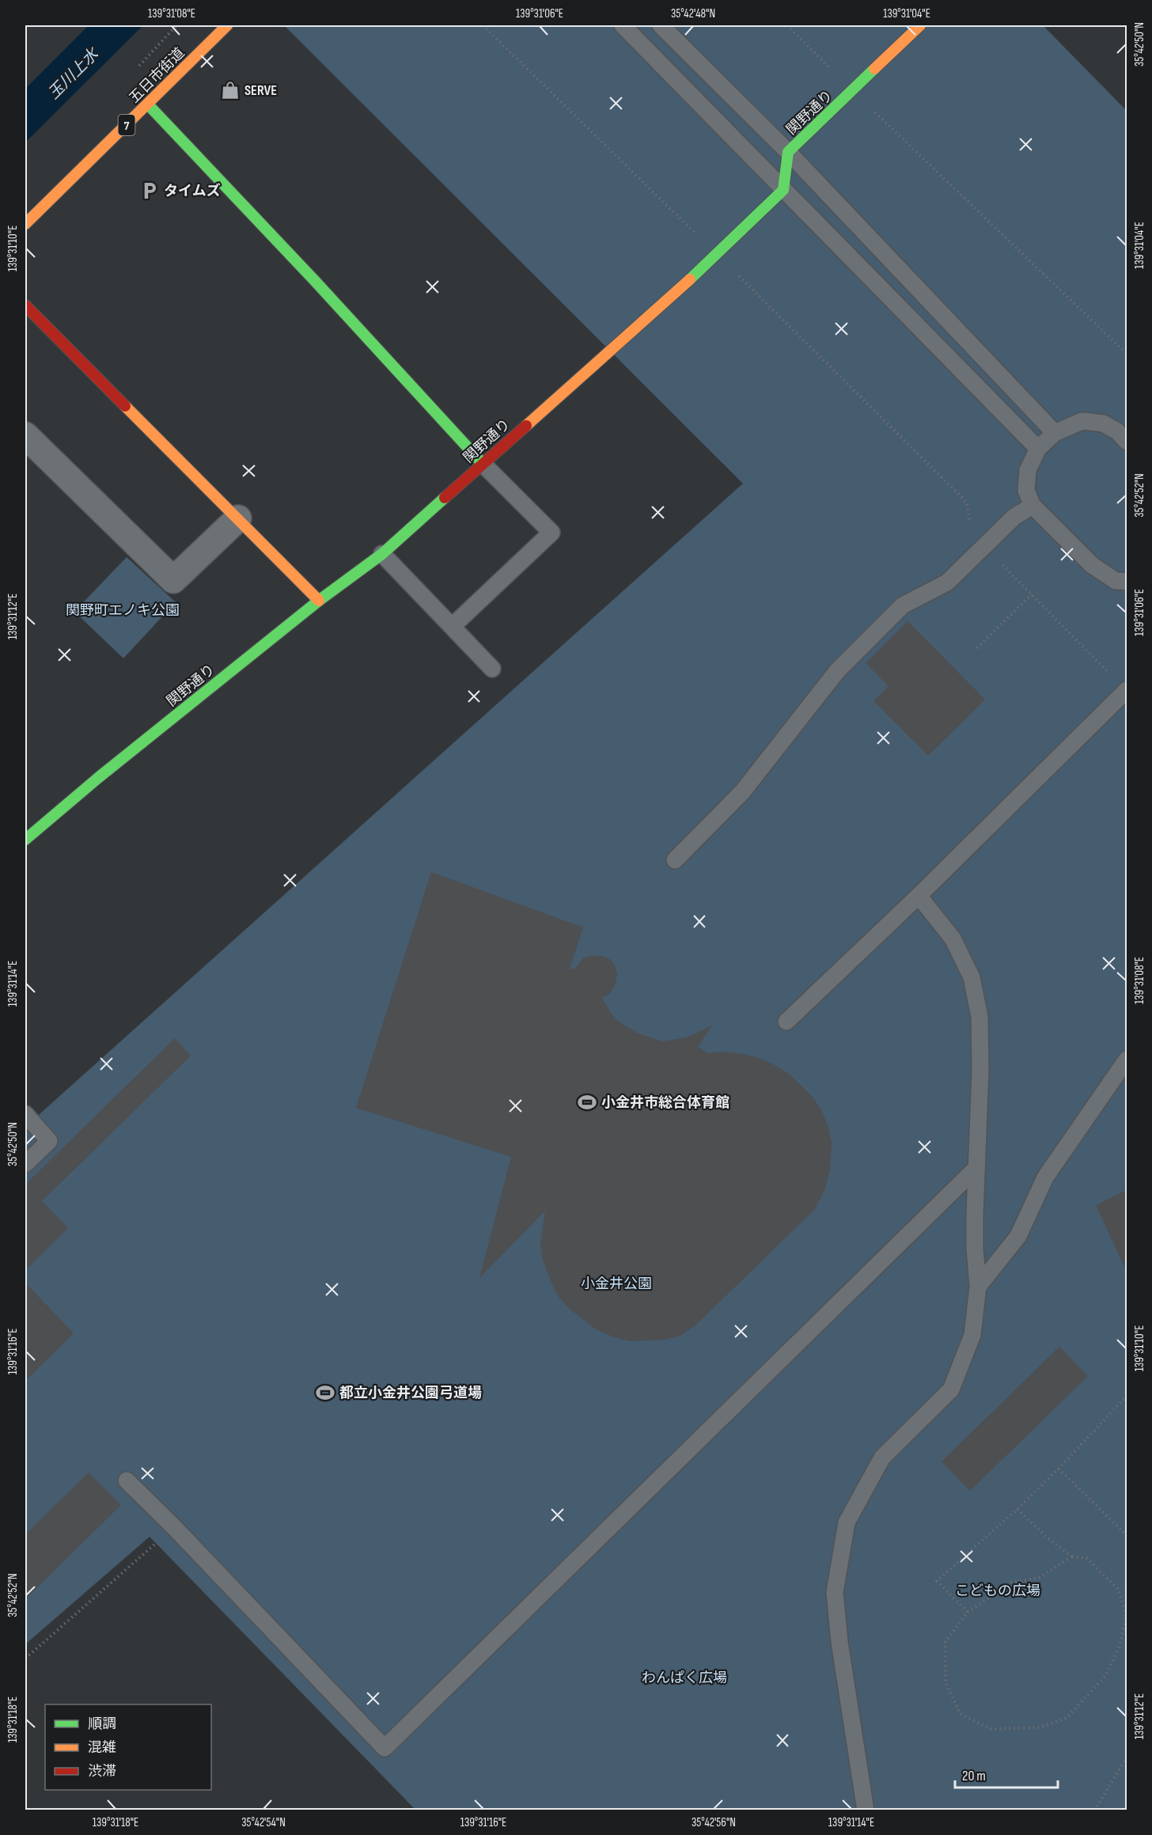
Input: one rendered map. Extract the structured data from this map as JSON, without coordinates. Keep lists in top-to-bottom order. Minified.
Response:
{"streets":{"street":["五日市街道","関野通り","7"]},"water":["玉川上水"],"parks":["関野町エノキ公園","小金井公園","こどもの広場","わんぱく広場"],"places":{"shop":["SERVE"],"parking":["タイムズ"],"sports":["小金井市総合体育館","都立小金井公園弓道場"]},"legend":["順調","混雑","渋滞"],"scale_bar":"20 m","coordinates":["139°31'08\"E","139°31'06\"E","35°42'48\"N","139°31'04\"E","35°42'50\"N","139°31'10\"E","35°42'52\"N","139°31'12\"E","139°31'14\"E","139°31'16\"E","139°31'18\"E","35°42'54\"N","35°42'56\"N"]}
